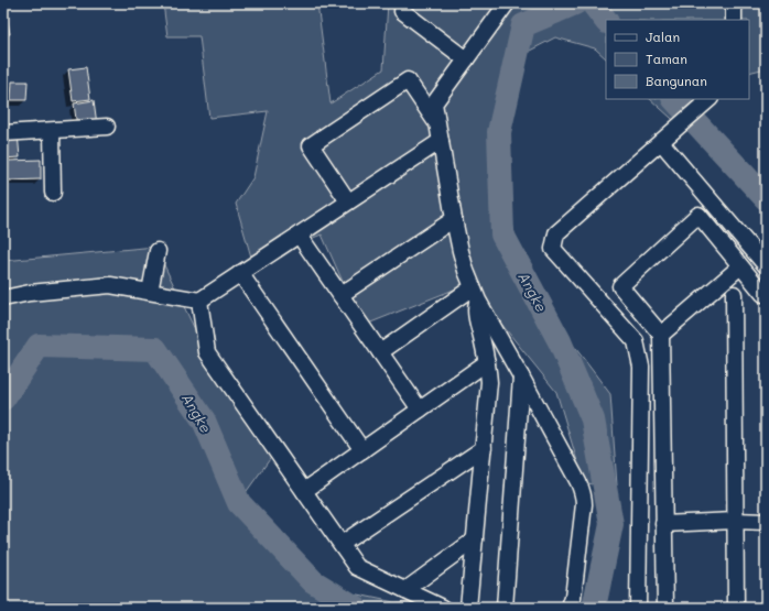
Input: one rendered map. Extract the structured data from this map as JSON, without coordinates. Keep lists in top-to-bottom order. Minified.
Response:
{"water":["Angke"],"legend":["Jalan","Taman","Bangunan"]}
